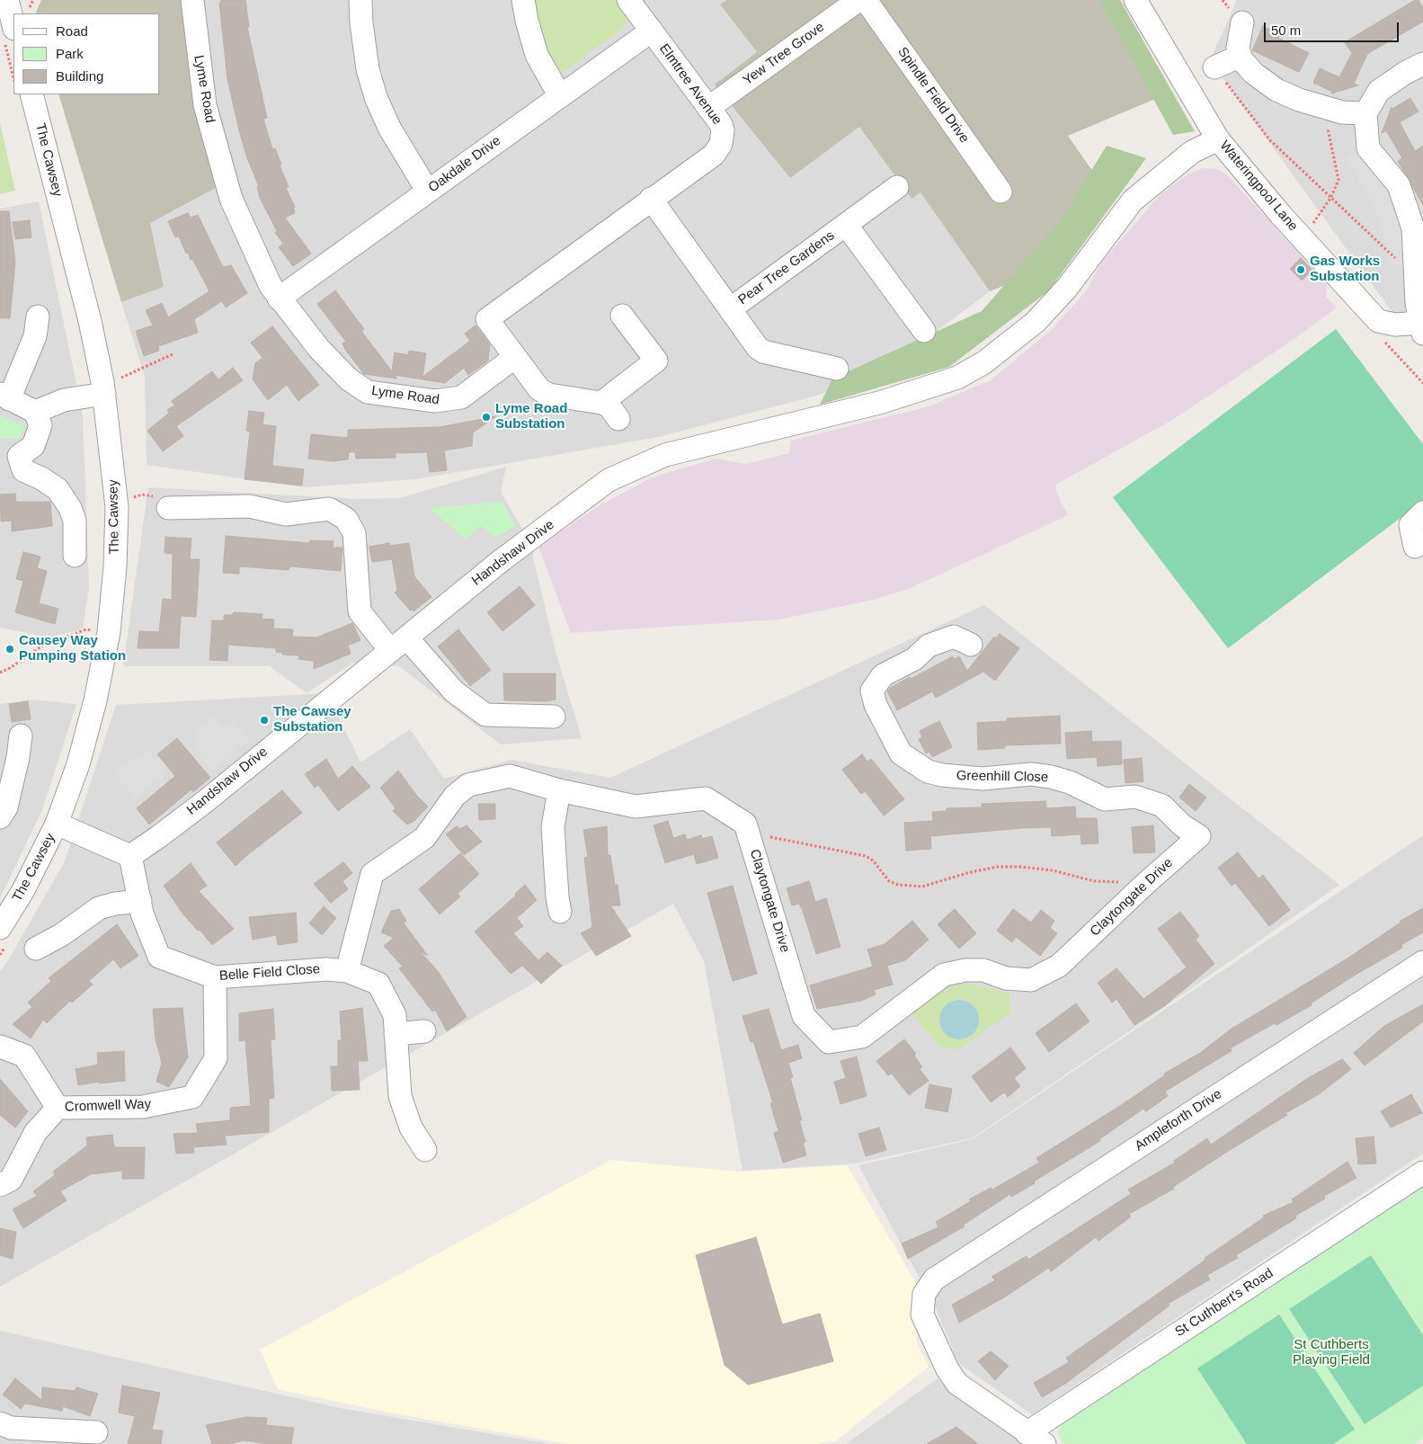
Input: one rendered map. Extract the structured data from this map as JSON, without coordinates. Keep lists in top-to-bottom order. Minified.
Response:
{"streets":{"street":["Yew Tree Grove","Elmtree Avenue","Lyme Road","Spindle Field Drive","The Cawsey","Oakdale Drive","Wateringpool Lane","Pear Tree Gardens","Handshaw Drive","Greenhill Close","Claytongate Drive","Belle Field Close","Cromwell Way","Ampleforth Drive","St Cuthbert's Road"]},"crossings":[["Yew Tree Grove","Elmtree Avenue"],["Elmtree Avenue","Oakdale Drive"],["Elmtree Avenue","Pear Tree Gardens"],["Lyme Road","Oakdale Drive"],["Wateringpool Lane","Handshaw Drive"],["Handshaw Drive","Belle Field Close"],["Greenhill Close","Claytongate Drive"],["Claytongate Drive","Belle Field Close"],["Belle Field Close","Cromwell Way"],["Ampleforth Drive","St Cuthbert's Road"]],"parks":["St Cuthberts Playing Field"],"places":["Gas Works Substation","Lyme Road Substation","Causey Way Pumping Station","The Cawsey Substation"],"legend":["Road","Park","Building"],"scale_bar":"50 m"}
